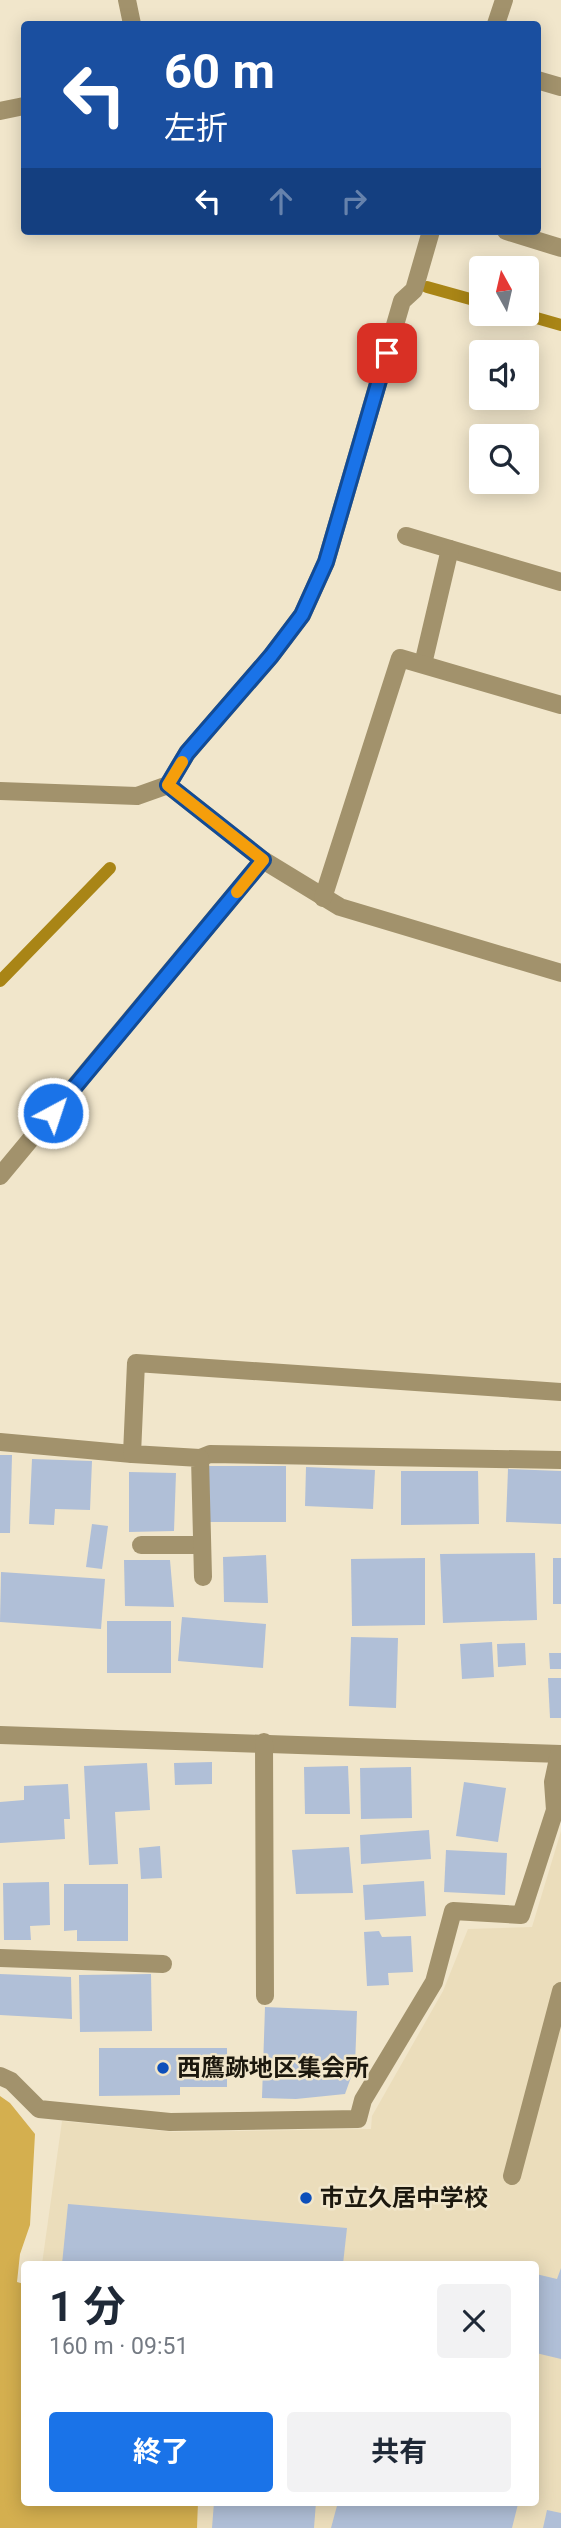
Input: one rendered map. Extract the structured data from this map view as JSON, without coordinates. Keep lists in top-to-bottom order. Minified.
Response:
{"places":["西鷹跡地区集会所","市立久居中学校"],"north":"top","page":{"turn":["60 m","左折"],"heading":["1 分","160 m · 09:51"],"buttons":["終了","共有"]}}
